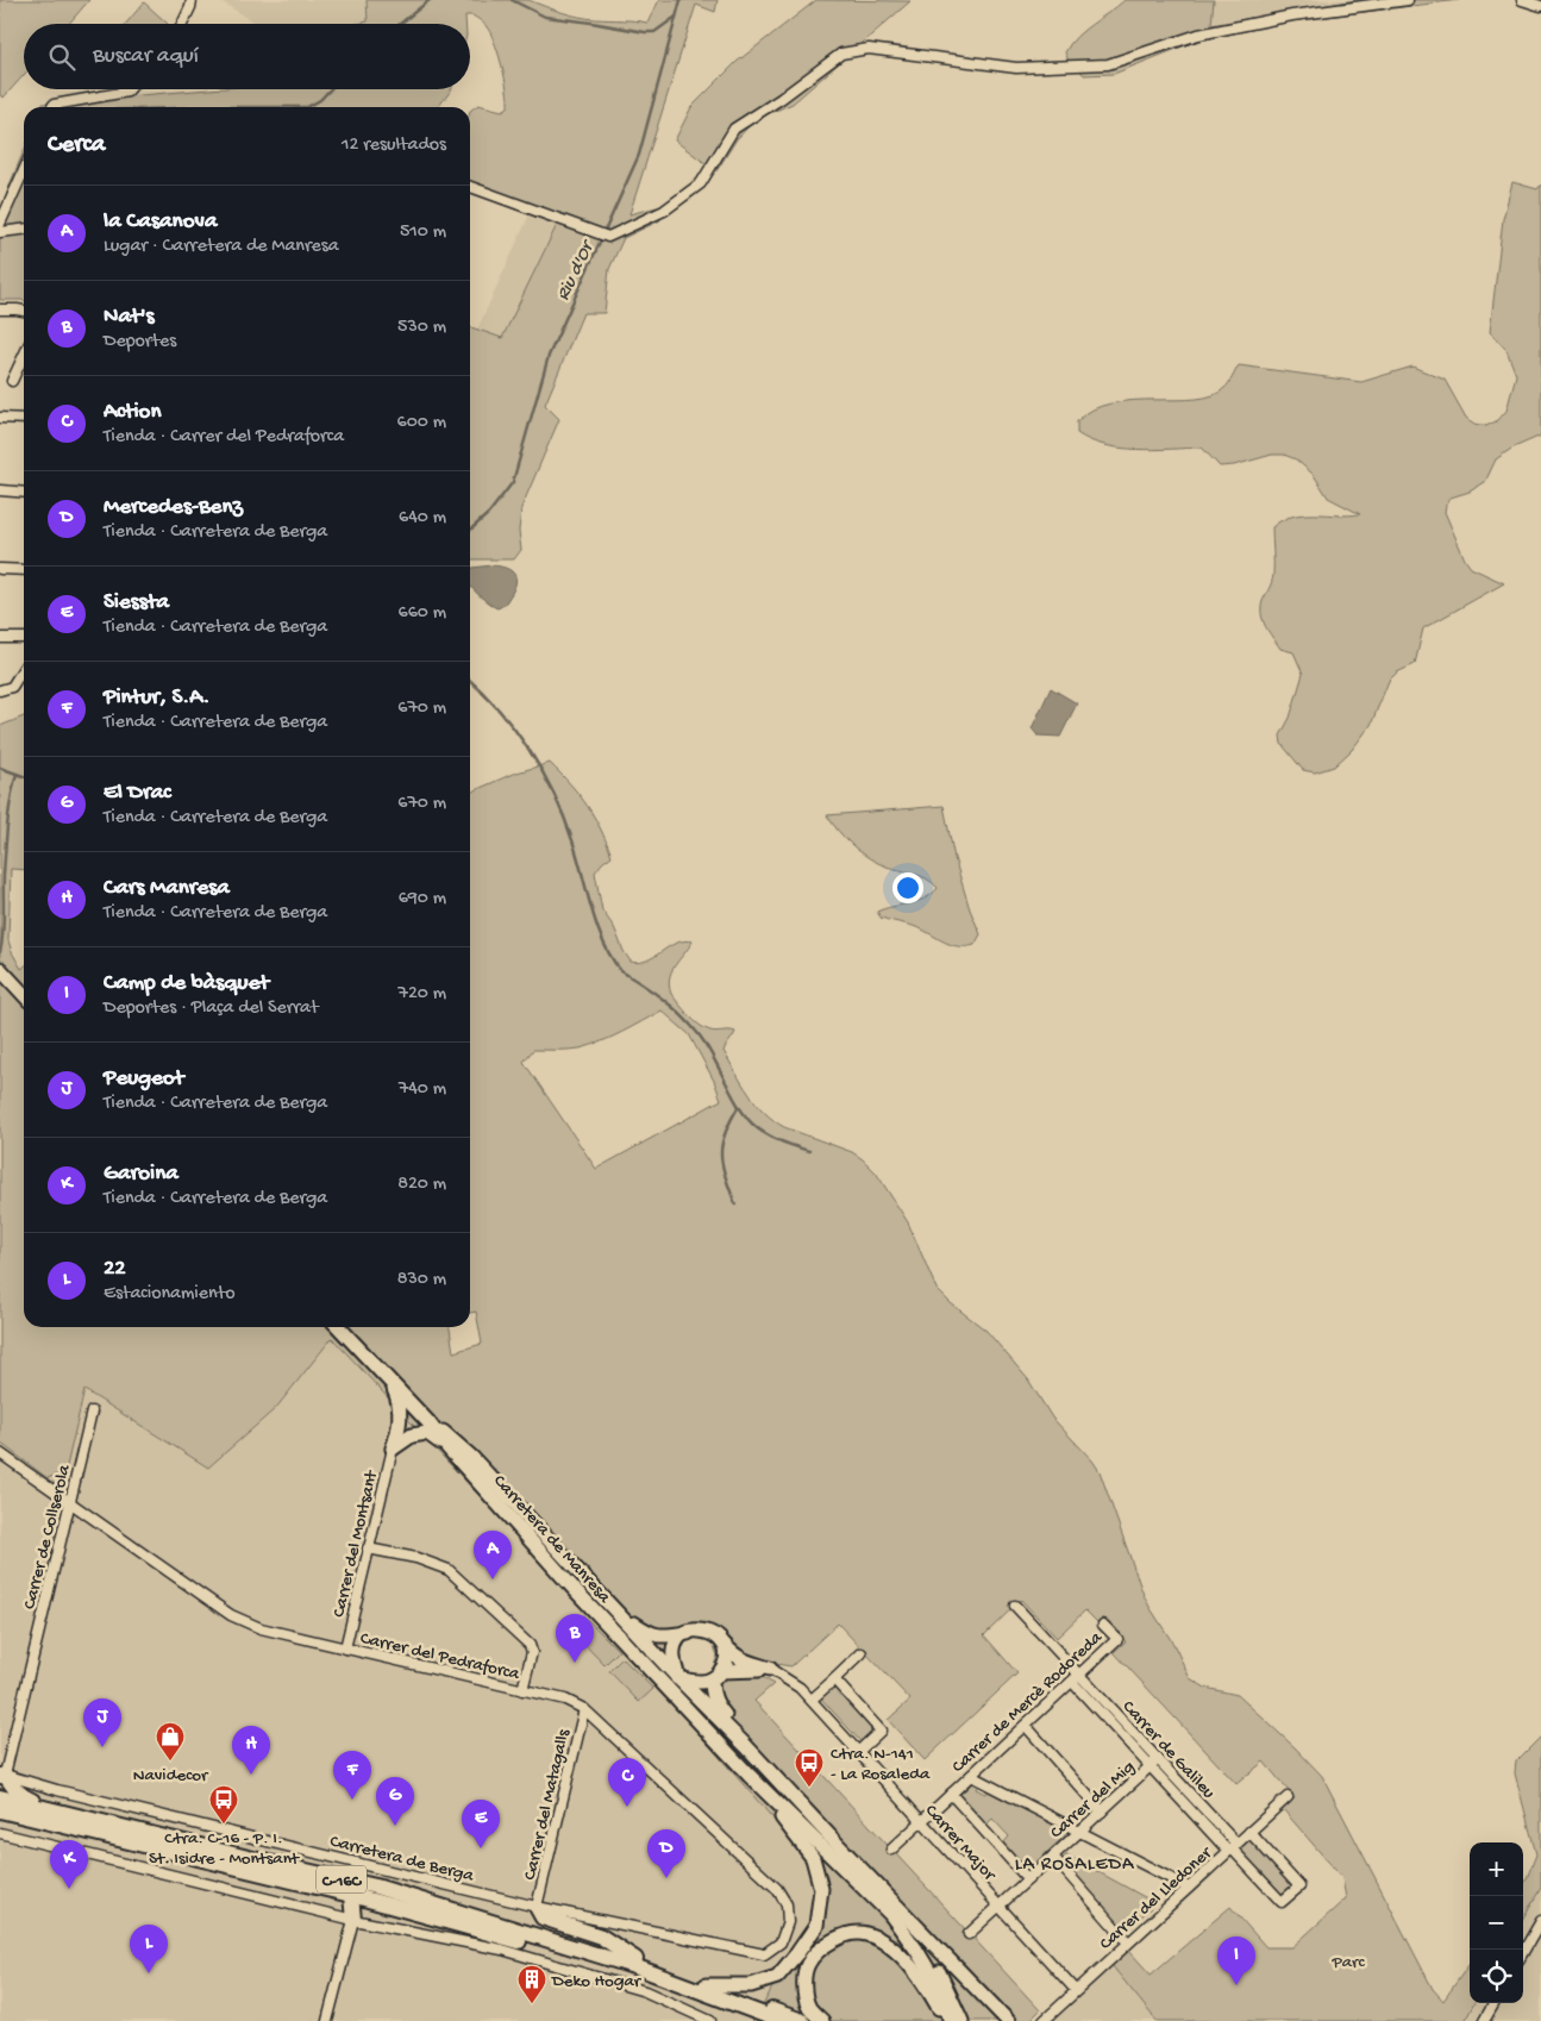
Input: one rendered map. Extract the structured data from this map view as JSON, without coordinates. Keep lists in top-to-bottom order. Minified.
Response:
{"streets":{"main road":["Carretera de Manresa","C-16C"],"street":["Carrer de Collserola","Carrer del Montsant","Carrer del Pedraforca","Carrer de Mercè Rodoreda","Carrer de Galileu","Carrer del Mig","Carrer del Matagalls","Carrer Major","Carretera de Berga","Carrer del Lledoner"]},"crossings":[["Carrer de Collserola","Carrer del Pedraforca"],["Carrer de Collserola","Carretera de Berga"],["Carrer de Collserola","C-16C"],["Carrer del Montsant","Carrer del Pedraforca"],["Carrer del Pedraforca","Carrer del Matagalls"],["Carrer del Pedraforca","Carretera de Berga"],["Carrer de Mercè Rodoreda","Carrer de Galileu"],["Carrer de Mercè Rodoreda","Carrer Major"],["Carrer de Galileu","Carrer del Mig"],["Carrer de Galileu","Carrer del Lledoner"],["Carrer del Mig","Carrer Major"],["Carrer del Matagalls","Carretera de Berga"],["Carrer Major","Carrer del Lledoner"],["Carretera de Berga","C-16C"]],"districts":["LA ROSALEDA"],"water":["Riu d'Or"],"parks":["Parc"],"places":{"shop":["Navidecor"],"bus stop":["Ctra. N-141 - La Rosaleda","Ctra. C-16 - P. I. St. Isidre - Montsant"],"building":["Deko Hogar"]},"page":{"search":"Buscar aquí","heading":["Cerca","12 resultados"],"list":[{"mark":"A","name":"la Casanova","note":"Lugar · Carretera de Manresa","value":"510 m"},{"mark":"B","name":"Nat's","note":"Deportes","value":"530 m"},{"mark":"C","name":"Action","note":"Tienda · Carrer del Pedraforca","value":"600 m"},{"mark":"D","name":"Mercedes-Benz","note":"Tienda · Carretera de Berga","value":"640 m"},{"mark":"E","name":"Siessta","note":"Tienda · Carretera de Berga","value":"660 m"},{"mark":"F","name":"Pintur, S.A.","note":"Tienda · Carretera de Berga","value":"670 m"},{"mark":"G","name":"El Drac","note":"Tienda · Carretera de Berga","value":"670 m"},{"mark":"H","name":"Cars Manresa","note":"Tienda · Carretera de Berga","value":"690 m"},{"mark":"I","name":"Camp de bàsquet","note":"Deportes · Plaça del Serrat","value":"720 m"},{"mark":"J","name":"Peugeot","note":"Tienda · Carretera de Berga","value":"740 m"},{"mark":"K","name":"Garoina","note":"Tienda · Carretera de Berga","value":"820 m"},{"mark":"L","name":"22","note":"Estacionamiento","value":"830 m"}],"pins":["A","B","J","H","F","C","G","E","D","K","L","I"],"map_buttons":["+","−"]}}
